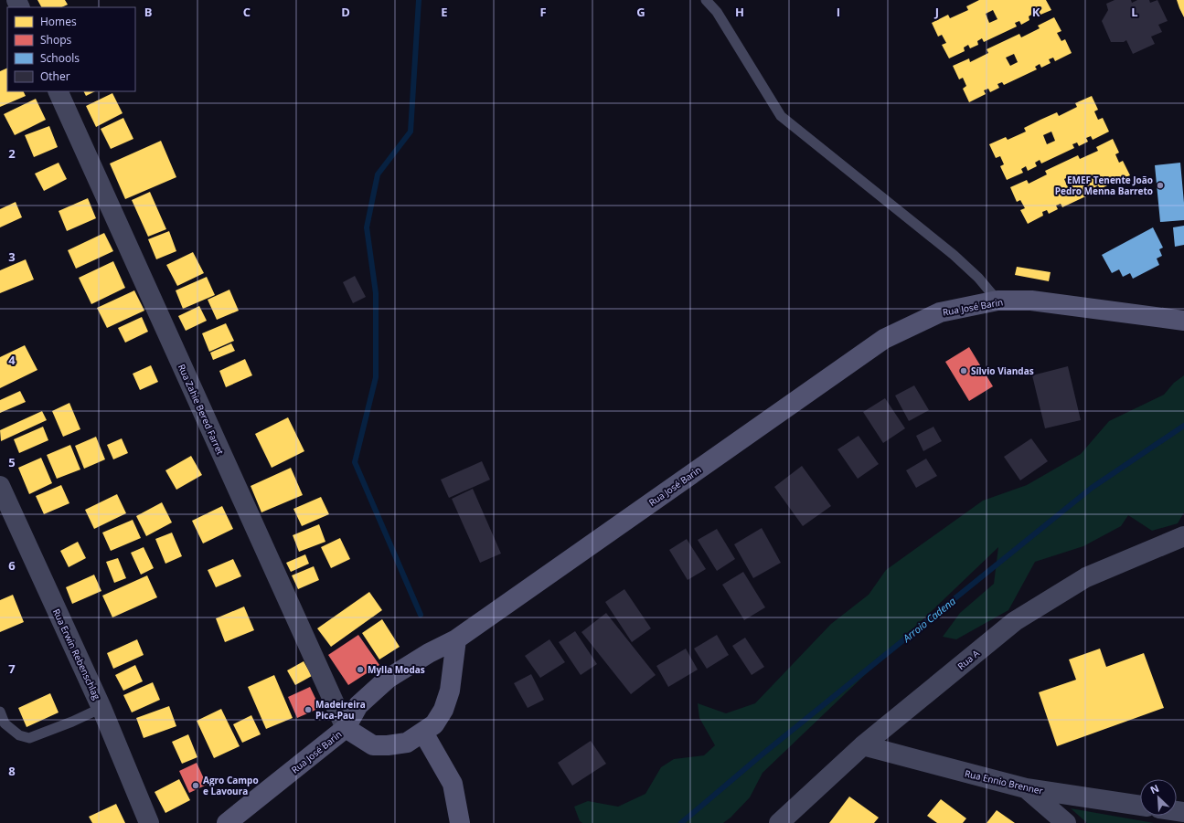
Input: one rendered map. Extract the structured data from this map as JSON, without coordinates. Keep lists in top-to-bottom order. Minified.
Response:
{"streets":{"main road":["Rua José Barin"],"street":["Rua Zahie Bered Farret","Rua Erwin Rebenschlag","Rua A","Rua Ennio Brenner"]},"crossings":[["Rua José Barin","Rua Zahie Bered Farret"],["Rua A","Rua Ennio Brenner"]],"water":["Arroio Cadena"],"places":["EMEF Tenente João Pedro Menna Barreto","Sílvio Viandas","Mylla Modas","Madeireira Pica-Pau","Agro Campo e Lavoura"],"legend":["Homes","Shops","Schools","Other"],"north":"top left","grid":{"columns":["B","C","D","E","F","G","H","I","J","K","L"],"rows":["2","3","4","5","6","7","8"]}}
